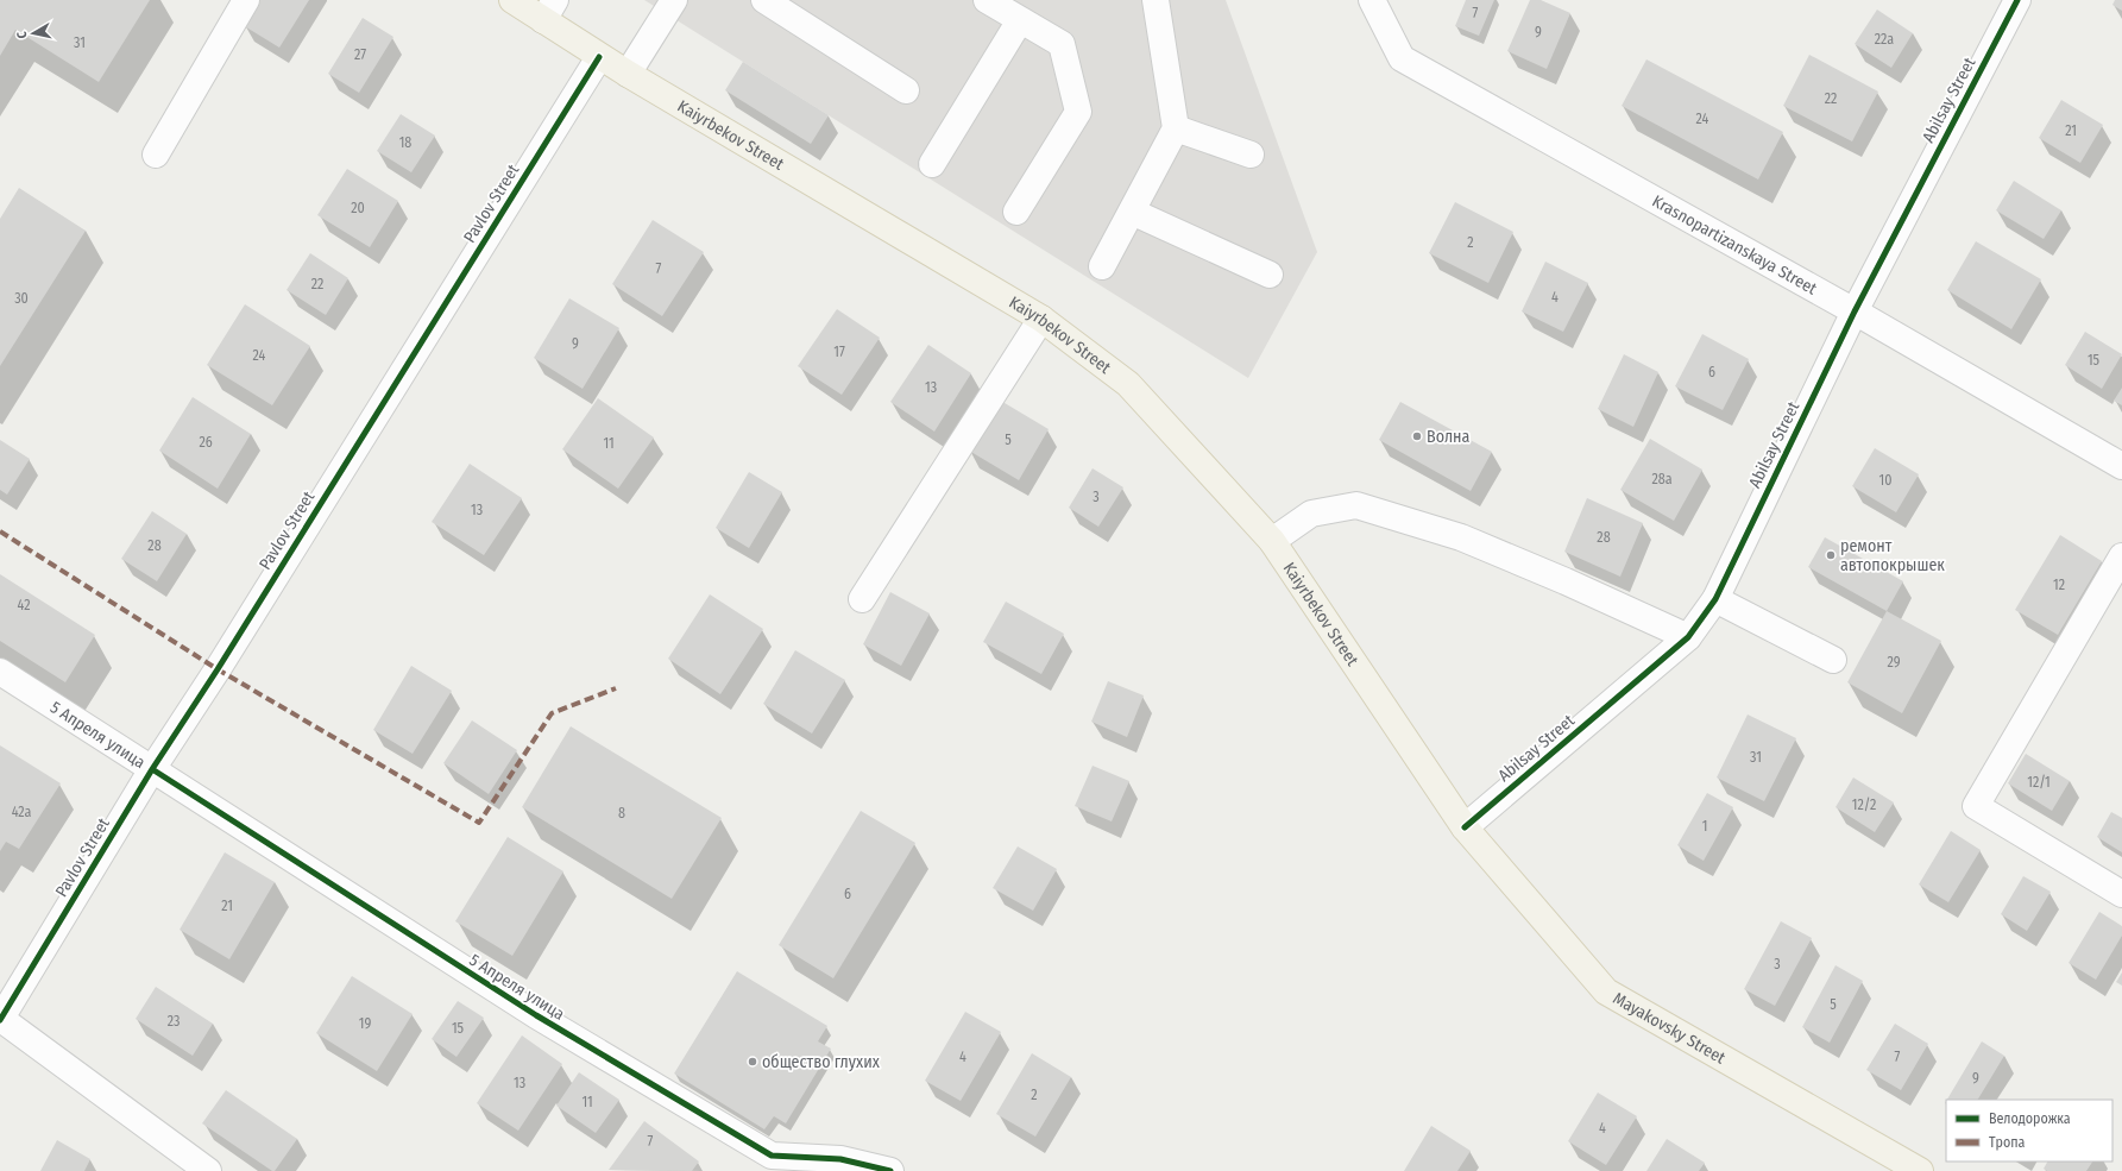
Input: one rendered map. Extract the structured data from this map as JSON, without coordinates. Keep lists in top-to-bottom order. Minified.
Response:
{"streets":{"main road":["Kaiyrbekov Street","Mayakovsky Street"],"street":["Abilsay Street","Pavlov Street","Krasnopartizanskaya Street","5 Апреля улица"]},"crossings":[["Abilsay Street","Kaiyrbekov Street"],["Abilsay Street","Krasnopartizanskaya Street"],["Abilsay Street","Mayakovsky Street"],["Kaiyrbekov Street","Pavlov Street"],["Kaiyrbekov Street","Mayakovsky Street"],["Pavlov Street","5 Апреля улица"]],"places":["Волна","ремонт автопокрышек","общество глухих"],"house_numbers":["7","9","22а","31","27","22","24","21","18","20","2","7","22","4","30","9","17","24","15","6","13","5","26","11","28а","10","3","13","28","28","12","42","29","31","12/1","12/2","42а","8","1","6","21","3","5","23","19","15","4","7","9","13","2","11","4","7"],"legend":["Велодорожка","Тропа"],"north":"left"}
